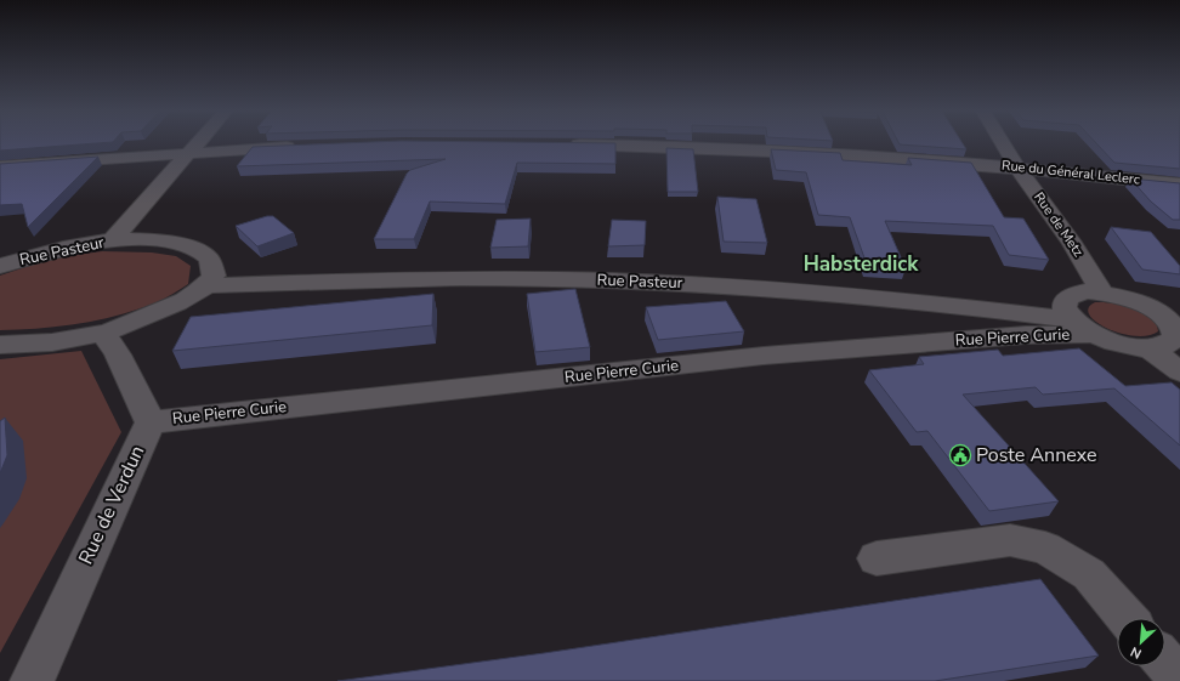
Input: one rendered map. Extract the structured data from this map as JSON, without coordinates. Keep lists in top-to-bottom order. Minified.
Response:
{"streets":{"street":["Rue du Général Leclerc","Rue de Metz","Rue Pasteur","Rue Pierre Curie","Rue de Verdun"]},"crossings":[["Rue du Général Leclerc","Rue de Metz"],["Rue de Metz","Rue Pasteur"],["Rue Pasteur","Rue Pierre Curie"],["Rue Pierre Curie","Rue de Verdun"]],"districts":["Habsterdick"],"places":{"public building":["Poste Annexe"]},"north":"bottom left"}
